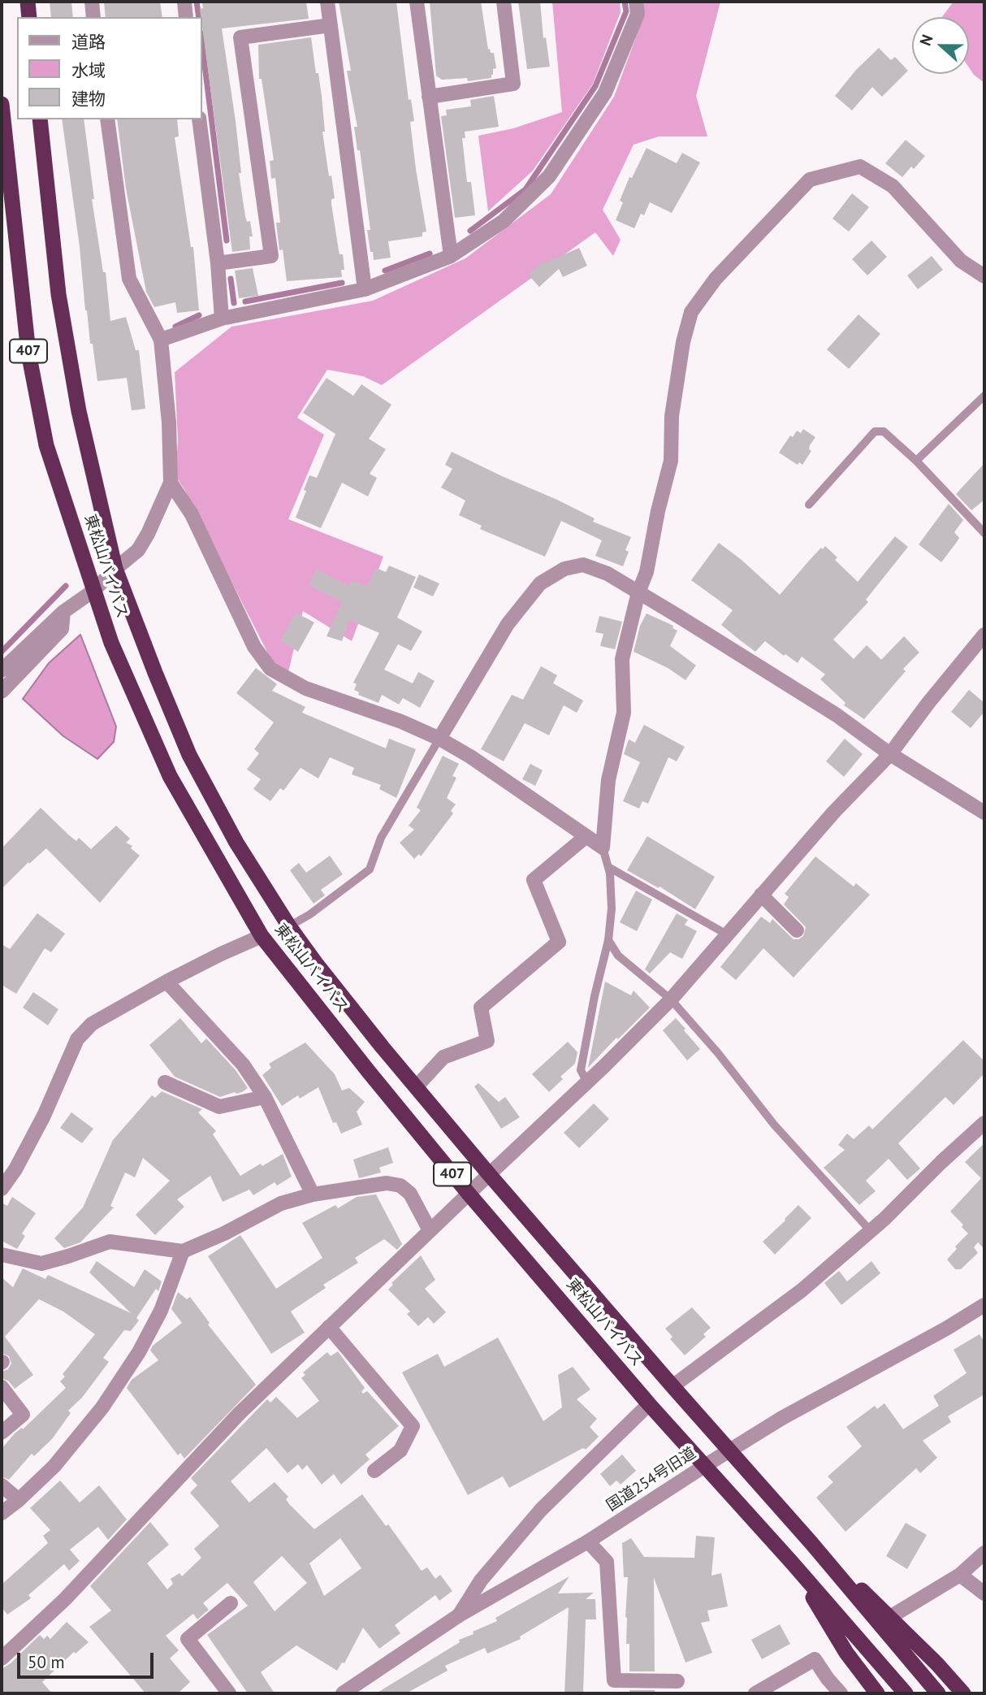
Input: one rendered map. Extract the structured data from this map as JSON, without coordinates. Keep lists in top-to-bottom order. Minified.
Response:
{"streets":{"highway":["407","東松山バイパス"],"street":["国道254号旧道"]},"crossings":[["東松山バイパス","国道254号旧道"]],"legend":["道路","水域","建物"],"scale_bar":"50 m","north":"left"}
